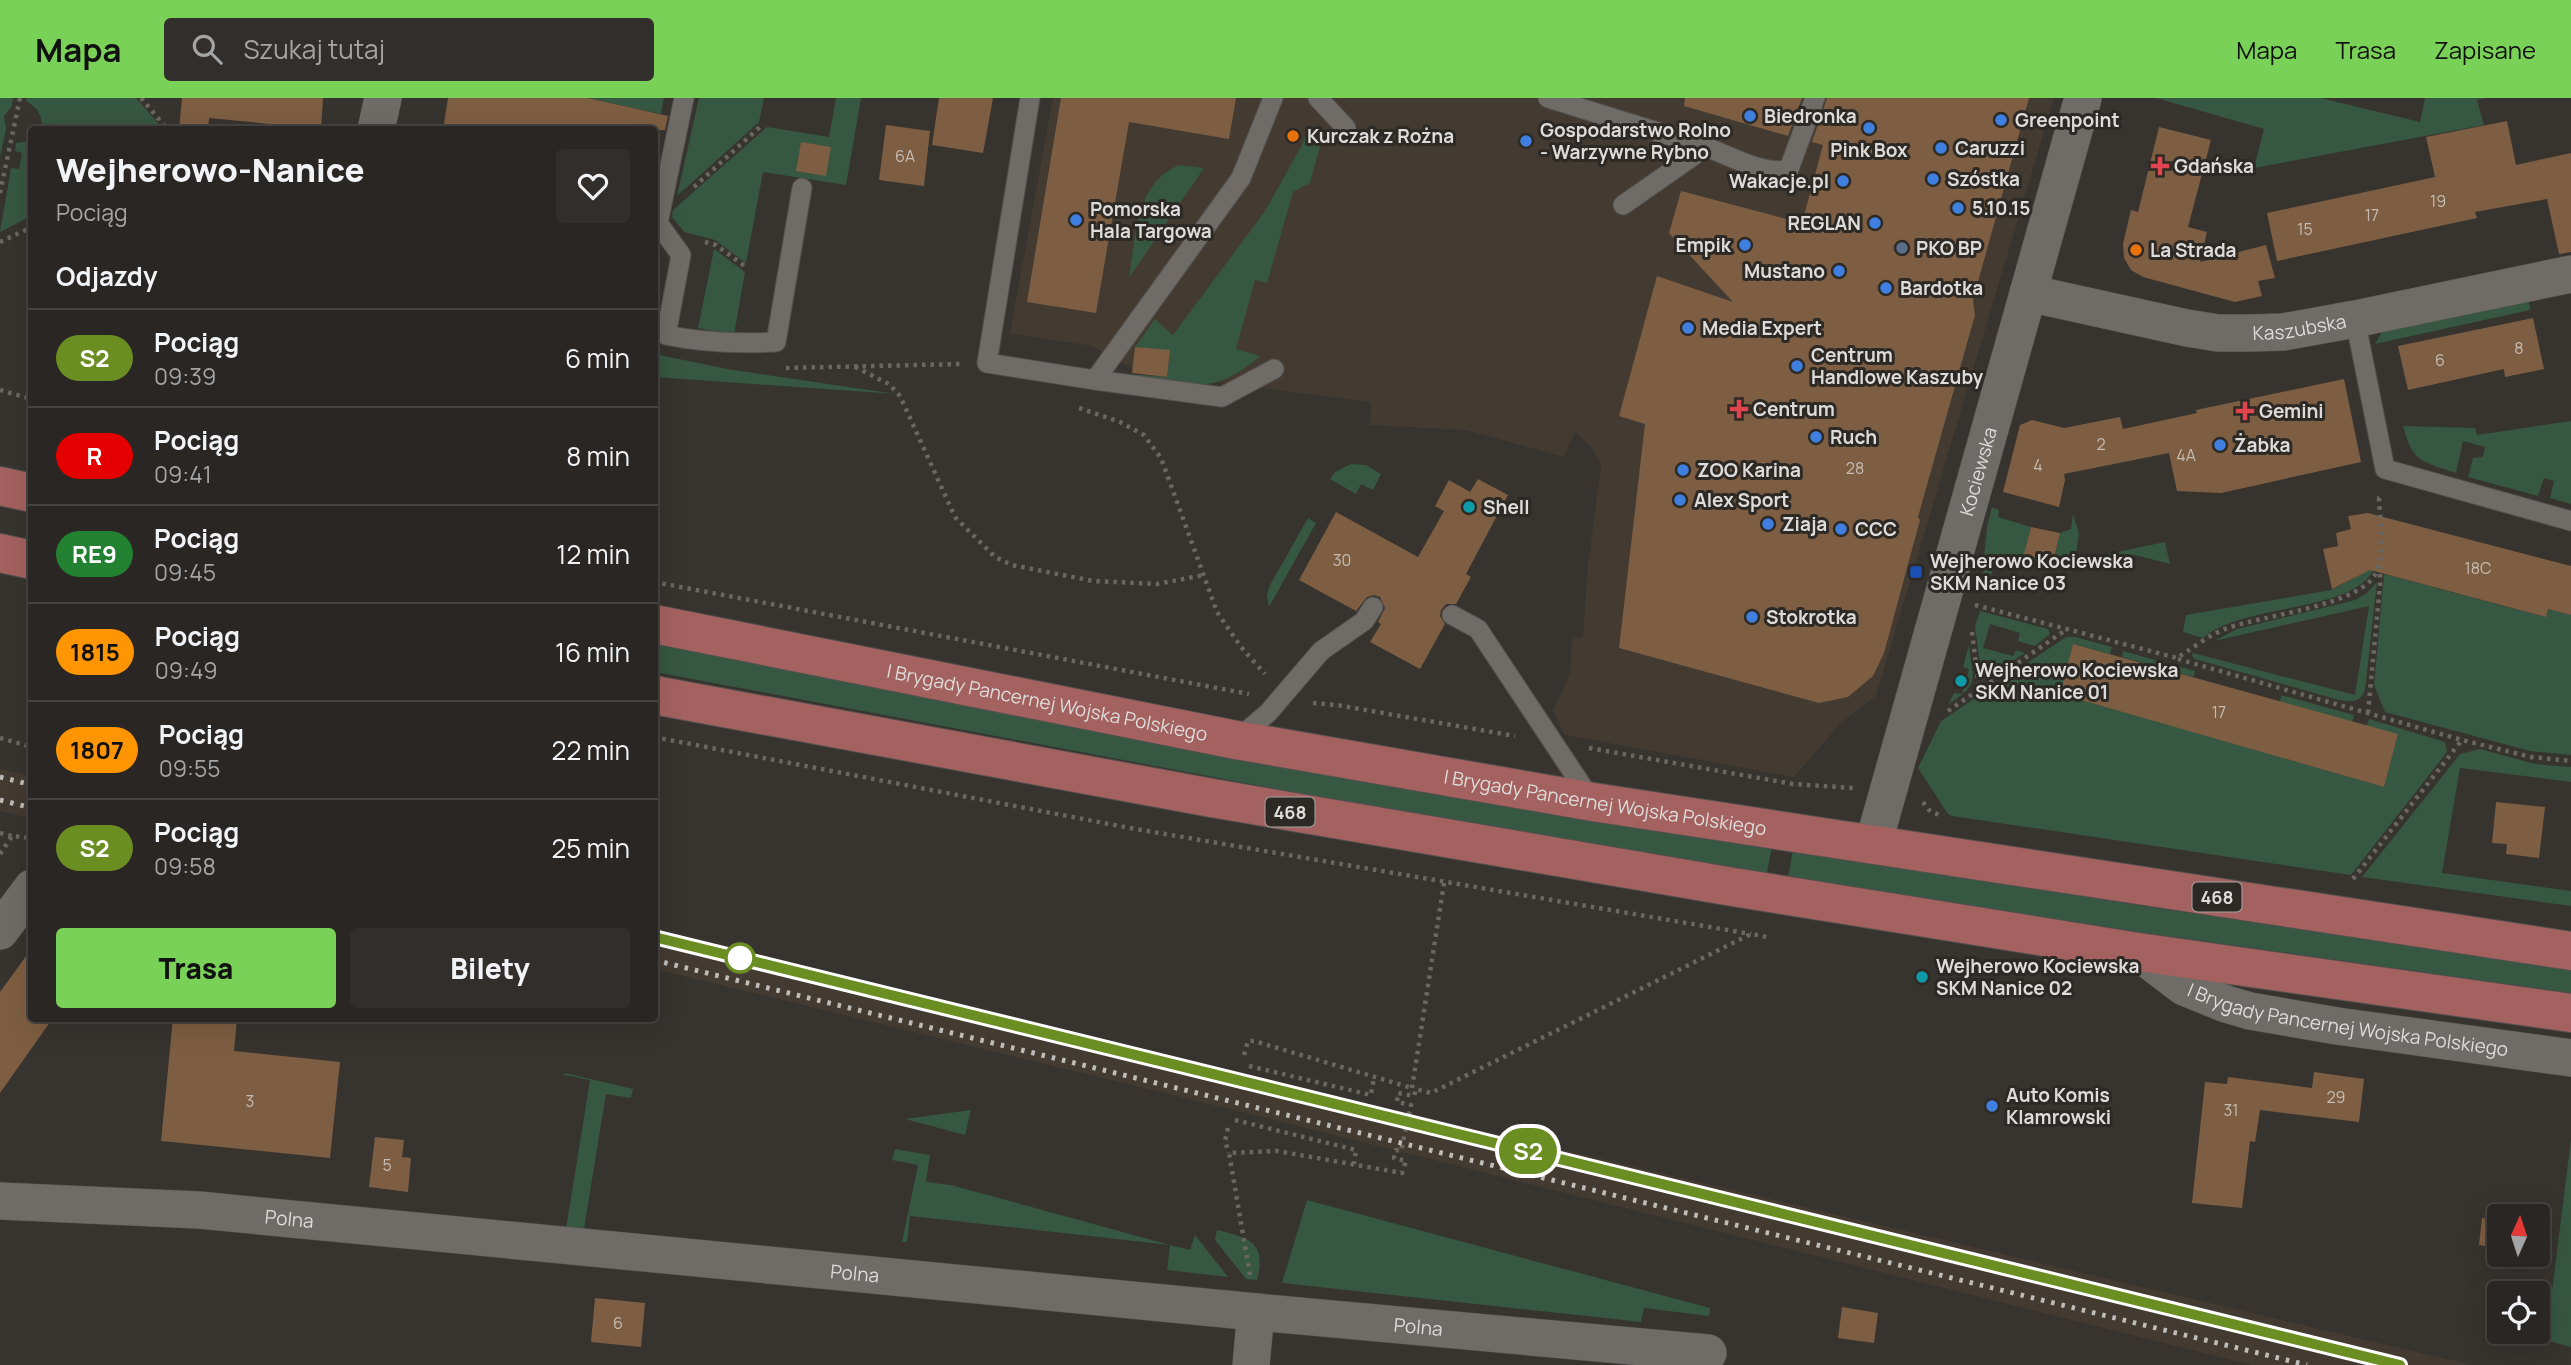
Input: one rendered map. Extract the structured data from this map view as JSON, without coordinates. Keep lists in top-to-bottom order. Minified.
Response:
{"streets":{"main road":["I Brygady Pancernej Wojska Polskiego","468"],"street":["Kaszubska","Kociewska","Polna"]},"crossings":[["Kaszubska","Kociewska"],["Kociewska","I Brygady Pancernej Wojska Polskiego"]],"places":{"other":["Biedronka","Greenpoint","Pink Box","Kurczak z Rożna","Gospodarstwo Rolno - Warzywne Rybno","Caruzzi","Szóstka","Wakacje.pl","5.10.15","Pomorska Hala Targowa","REGLAN","Empik","PKO BP","La Strada","Mustano","Bardotka","Media Expert","Centrum Handlowe Kaszuby","Ruch","Żabka","ZOO Karina","Alex Sport","Shell","Ziaja","CCC","Stokrotka","Wejherowo Kociewska SKM Nanice 01","Wejherowo Kociewska SKM Nanice 02","Auto Komis Klamrowski"],"health":["Gdańska","Centrum","Gemini"],"transit":["Wejherowo Kociewska SKM Nanice 03"]},"house_numbers":["6A","19","17","15","8","6","2","4A","4","28","30","18C","17","29","3","31","5","6"],"north":"top","page":{"header":"Mapa","search":"Szukaj tutaj","nav":["Mapa","Trasa","Zapisane"],"on_map":"S2","heading":[["Wejherowo-Nanice","Pociąg"],"Odjazdy"],"list":[{"mark":"S2","name":"Pociąg","note":"09:39","value":"6 min"},{"mark":"R","name":"Pociąg","note":"09:41","value":"8 min"},{"mark":"RE9","name":"Pociąg","note":"09:45","value":"12 min"},{"mark":"1815","name":"Pociąg","note":"09:49","value":"16 min"},{"mark":"1807","name":"Pociąg","note":"09:55","value":"22 min"},{"mark":"S2","name":"Pociąg","note":"09:58","value":"25 min"}],"buttons":["Trasa","Bilety"]}}
